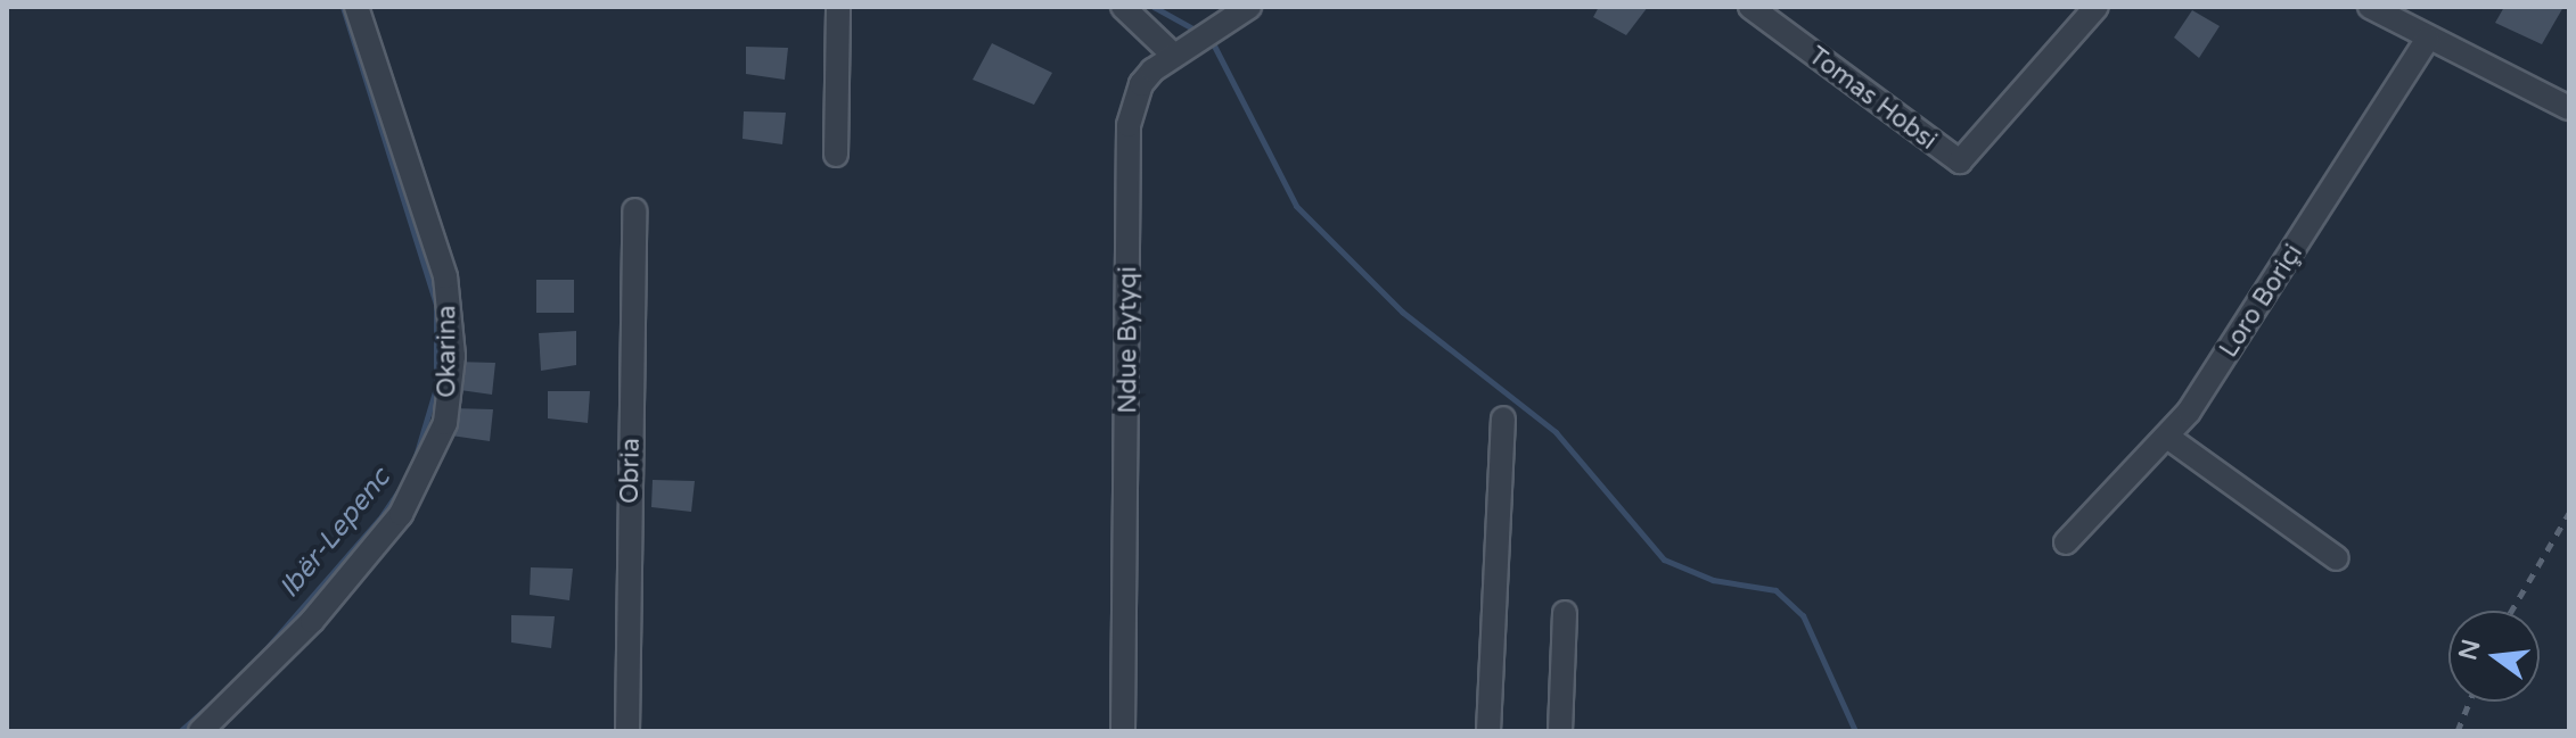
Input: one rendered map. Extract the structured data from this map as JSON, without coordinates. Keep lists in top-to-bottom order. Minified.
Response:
{"streets":{"street":["Tomas Hobsi","Loro Boriçi","Ndue Bytyqi","Okarina","Obria"]},"water":["Ibër-Lepenc"],"north":"left"}
